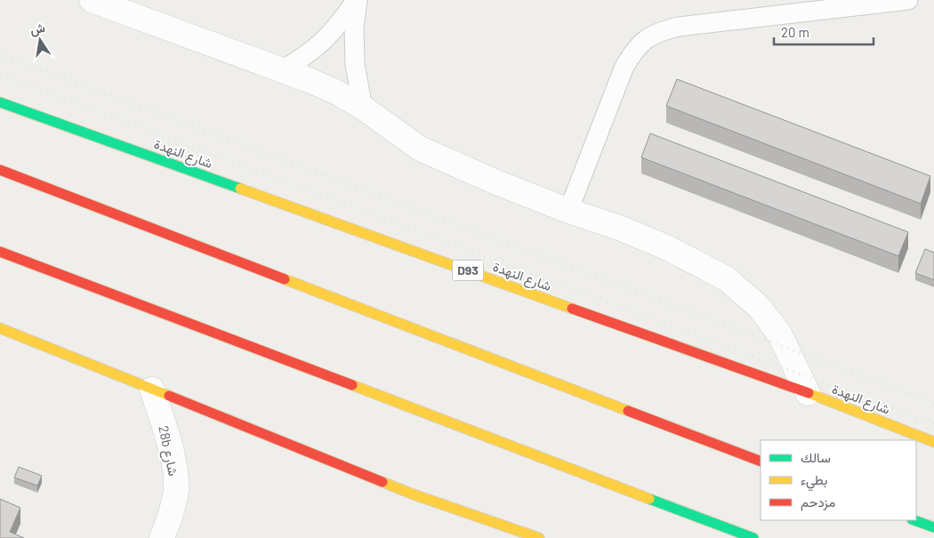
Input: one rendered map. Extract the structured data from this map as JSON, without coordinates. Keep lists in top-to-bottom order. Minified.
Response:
{"streets":{"main road":["شارع النهدة","D93"],"street":["28b شارع"]},"legend":["سالك","بطيء","مزدحم"],"scale_bar":"20 m","north":"top"}
